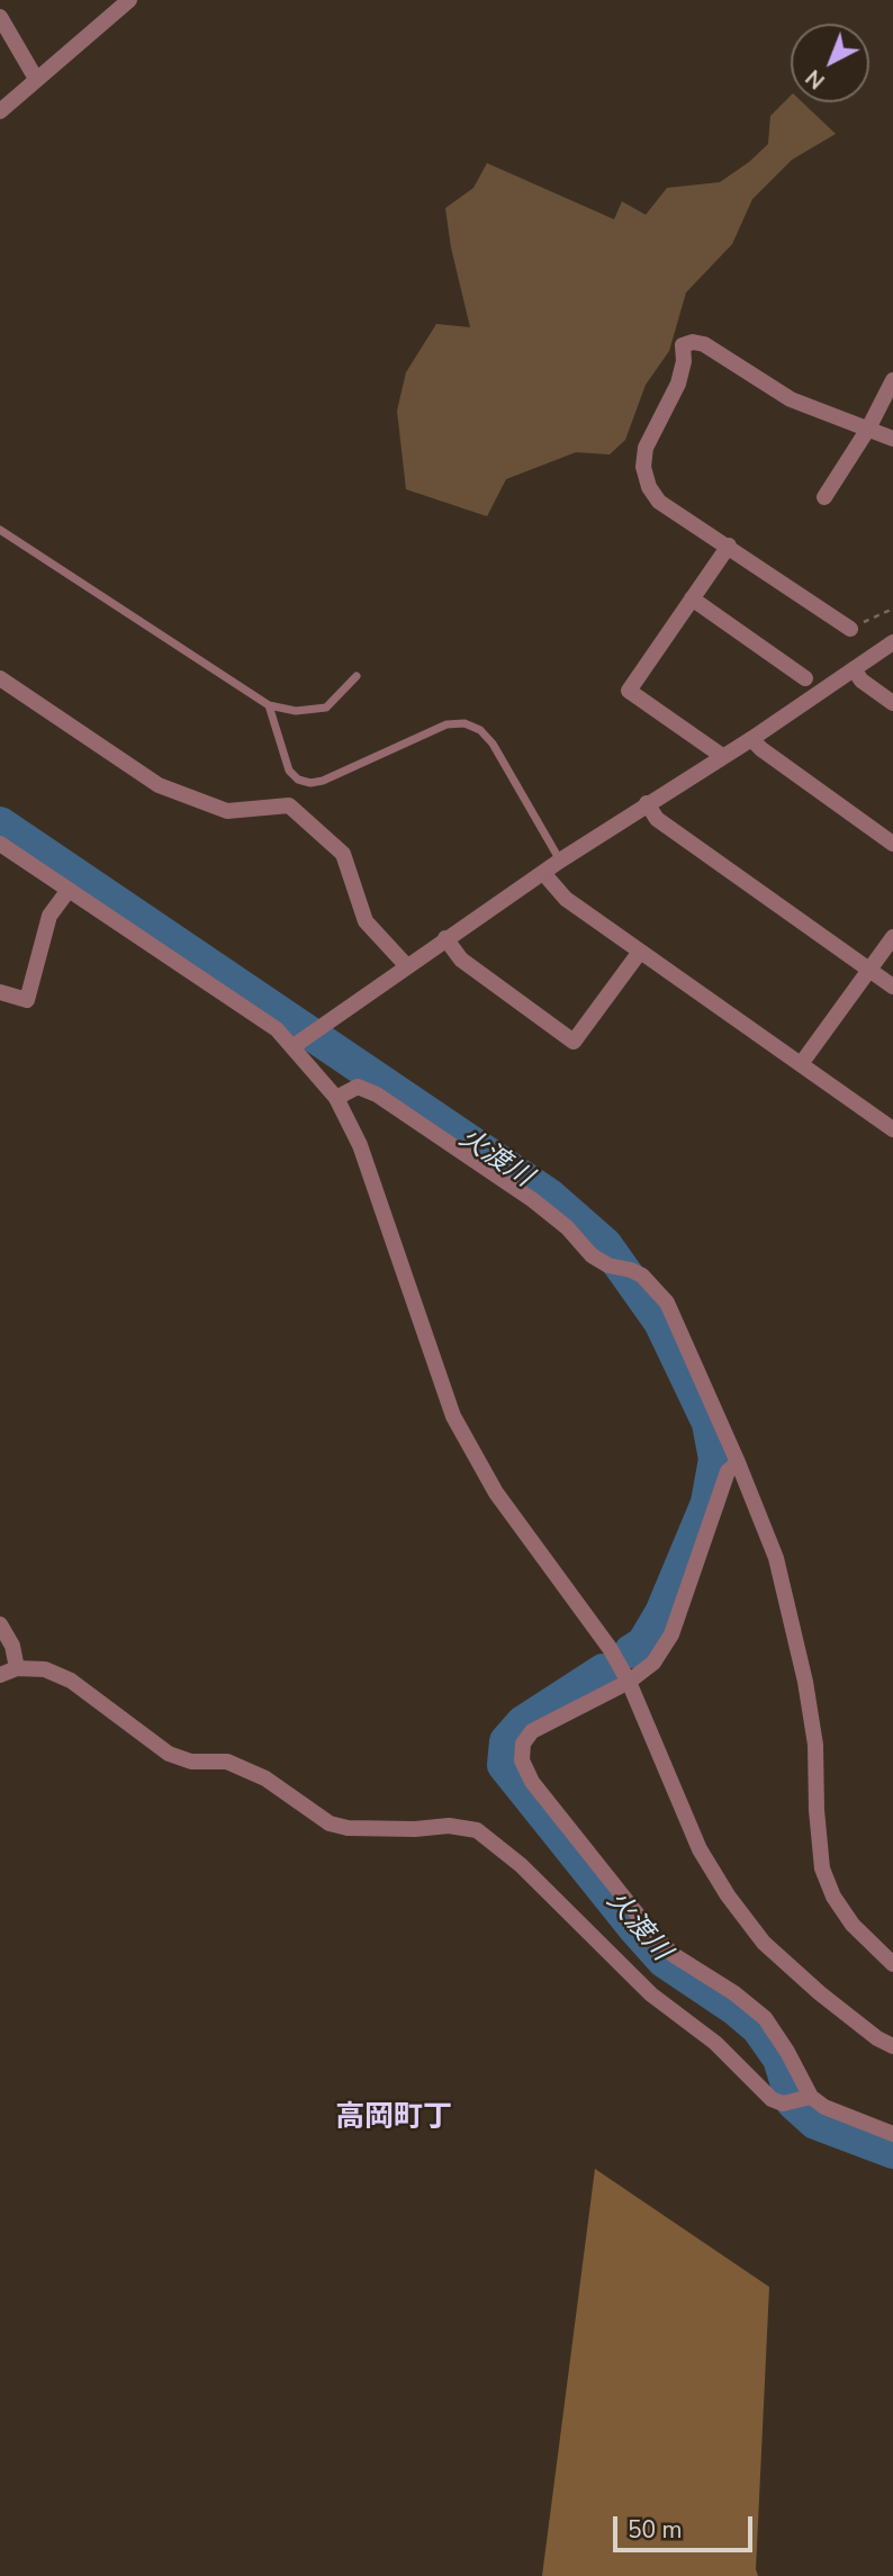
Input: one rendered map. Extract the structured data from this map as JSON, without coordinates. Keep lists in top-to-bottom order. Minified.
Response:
{"districts":["高岡町丁"],"water":["火渡川"],"scale_bar":"50 m","north":"bottom left"}
